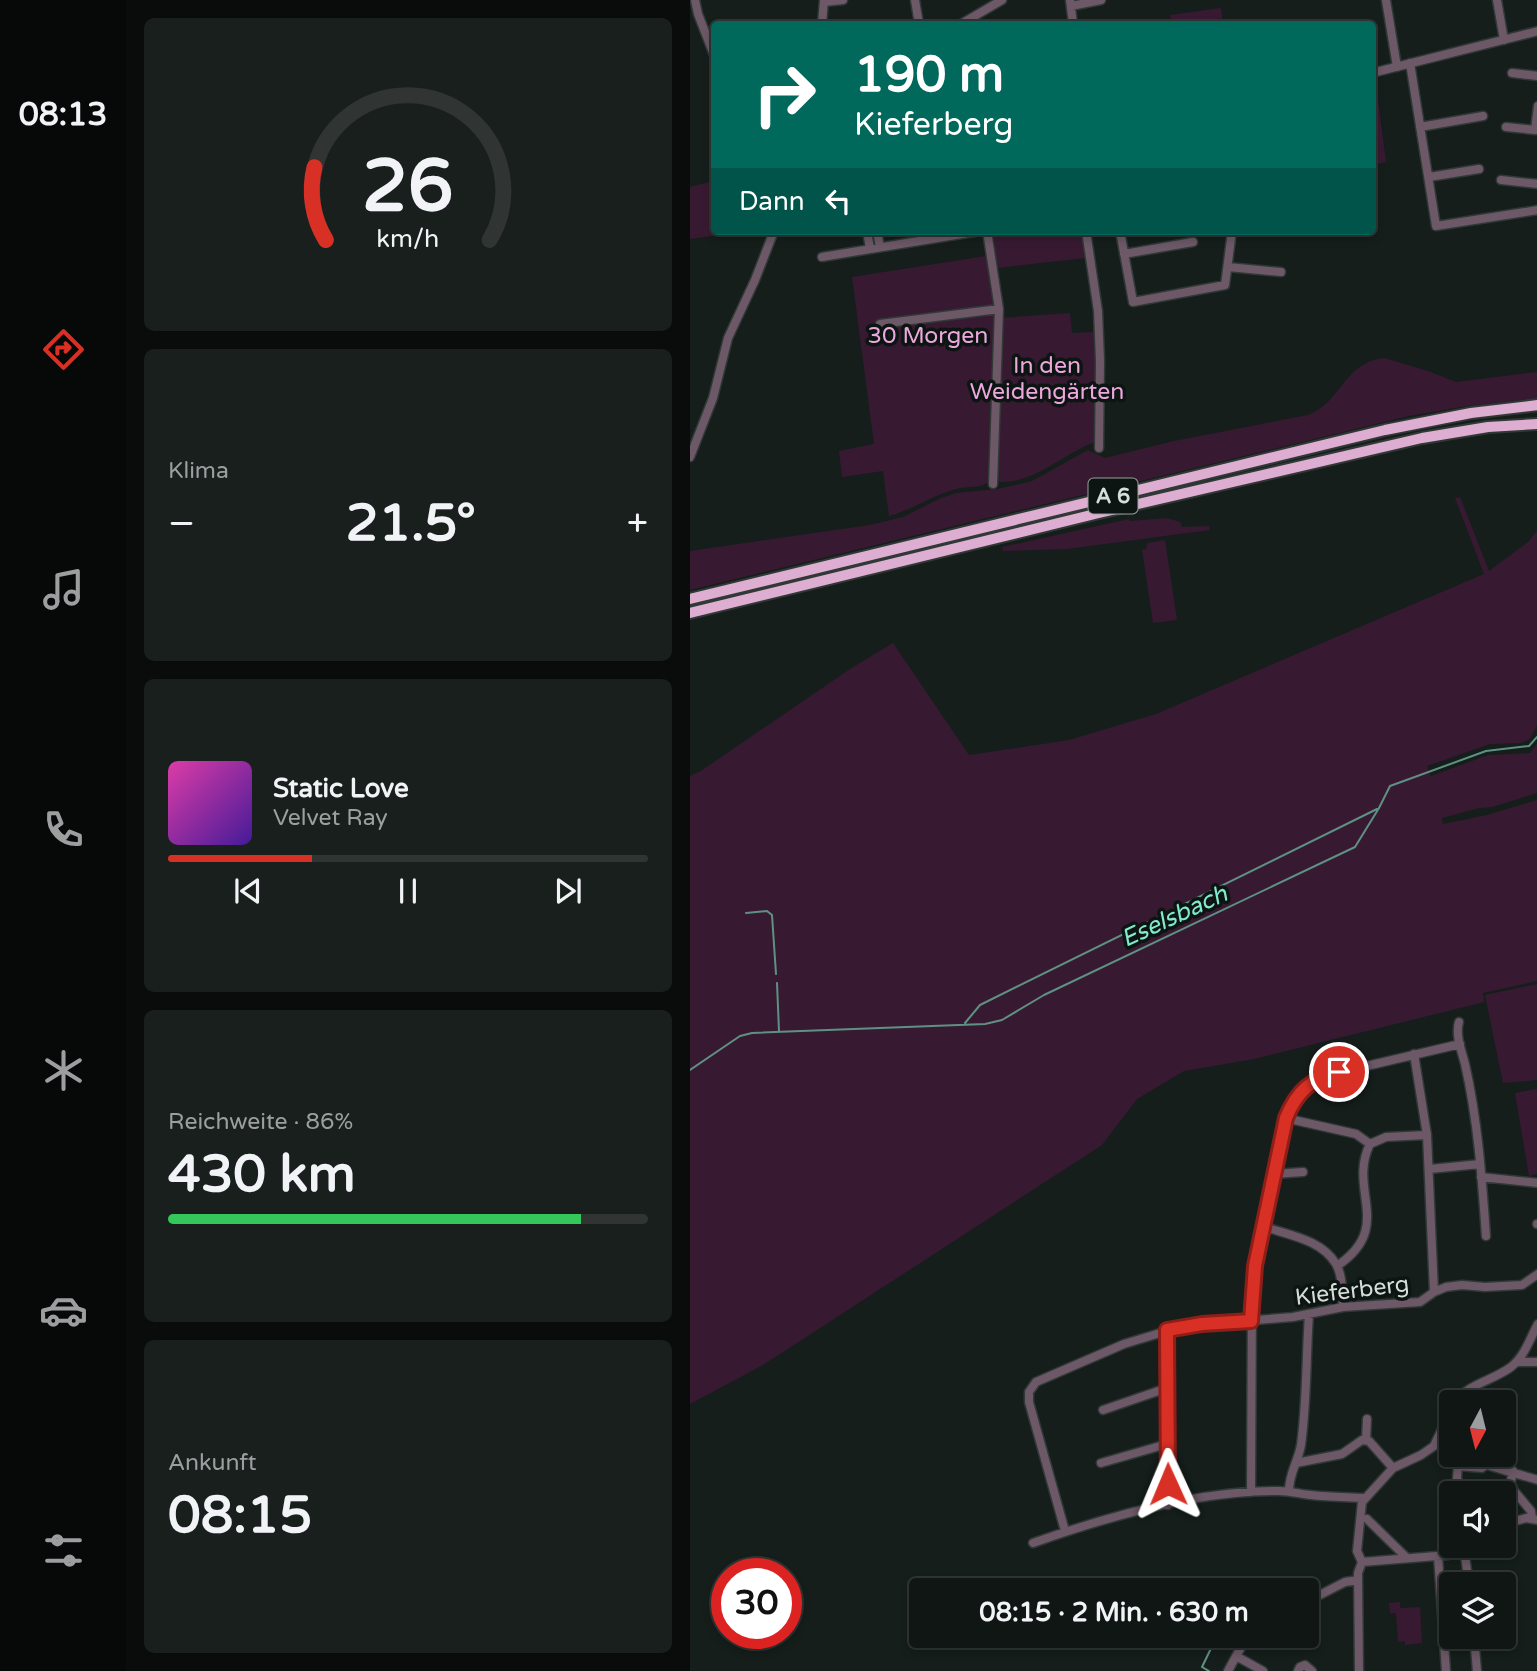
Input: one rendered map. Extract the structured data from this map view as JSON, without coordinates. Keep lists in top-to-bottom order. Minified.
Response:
{"streets":{"highway":["A 6"],"street":["Kieferberg"]},"water":["Eselsbach"],"parks":["30 Morgen","In den Weidengärten"],"north":"bottom","page":{"tabs":"08:13","turn":["190 m","Kieferberg"],"then":"Dann","tile":["Klima",["Reichweite · 86%","430 km"],["Ankunft","08:15"]],"heat":["−","21.5°","+"],"song":["Static Love","Velvet Ray"],"limit":"30","trip":"08:15 · 2 Min. · 630 m","gauge":["26","km/h"]}}
